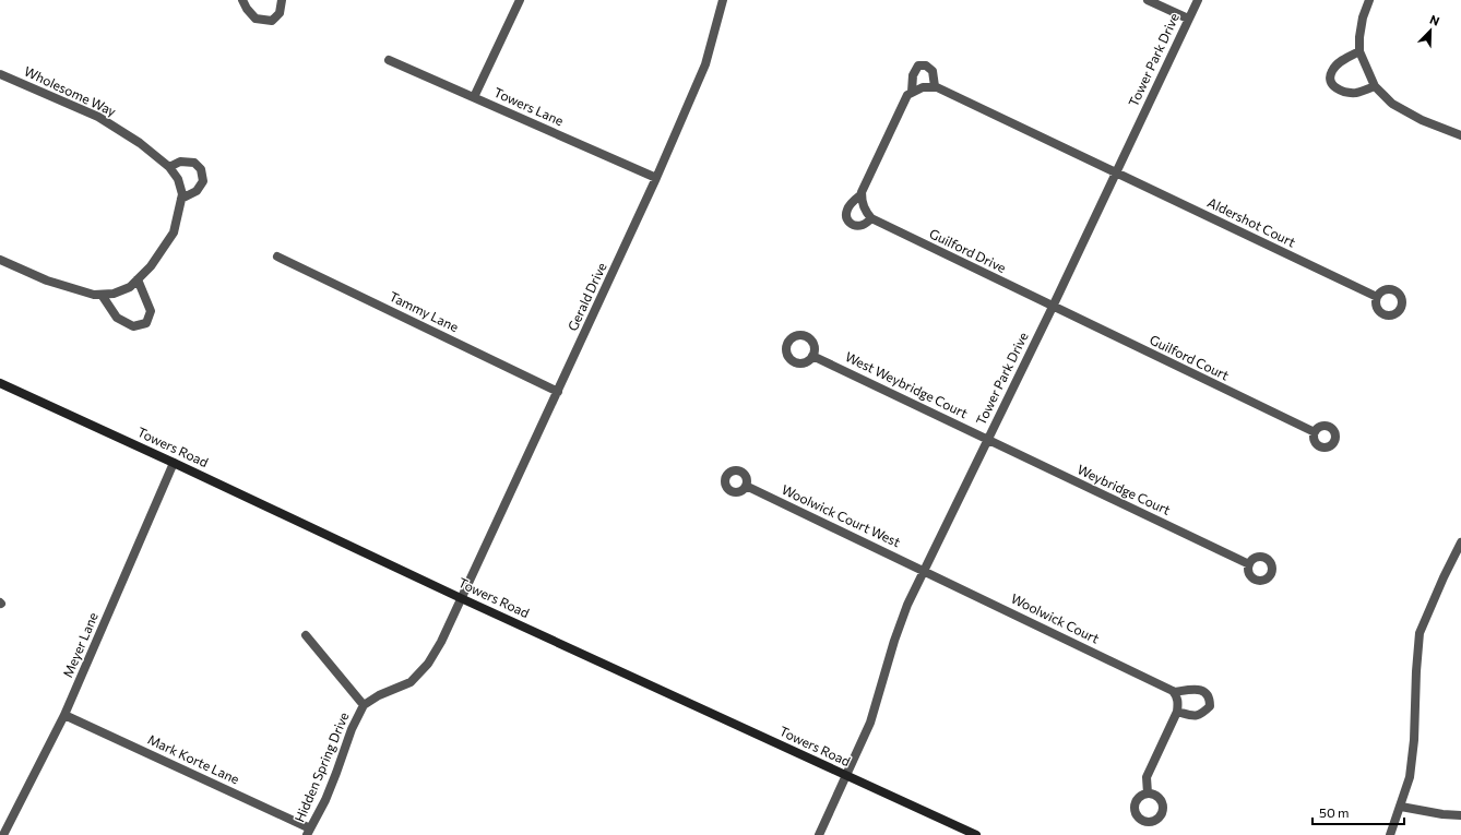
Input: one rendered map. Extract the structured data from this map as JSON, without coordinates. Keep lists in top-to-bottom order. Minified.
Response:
{"streets":{"main road":["Towers Road"],"street":["Tower Park Drive","Wholesome Way","Towers Lane","Aldershot Court","Guilford Drive","Gerald Drive","Tammy Lane","Guilford Court","West Weybridge Court","Weybridge Court","Woolwick Court West","Woolwick Court","Meyer Lane","Mark Korte Lane","Hidden Spring Drive"]},"crossings":[["Tower Park Drive","Aldershot Court"],["Tower Park Drive","Guilford Drive"],["Tower Park Drive","Guilford Court"],["Tower Park Drive","West Weybridge Court"],["Tower Park Drive","Towers Road"],["Tower Park Drive","Weybridge Court"],["Tower Park Drive","Woolwick Court West"],["Tower Park Drive","Woolwick Court"],["Towers Lane","Gerald Drive"],["Guilford Drive","Guilford Court"],["Gerald Drive","Tammy Lane"],["Gerald Drive","Towers Road"],["Gerald Drive","Hidden Spring Drive"],["West Weybridge Court","Weybridge Court"],["Towers Road","Meyer Lane"],["Towers Road","Hidden Spring Drive"],["Woolwick Court West","Woolwick Court"],["Meyer Lane","Mark Korte Lane"],["Mark Korte Lane","Hidden Spring Drive"]],"scale_bar":"50 m","north":"top right"}
